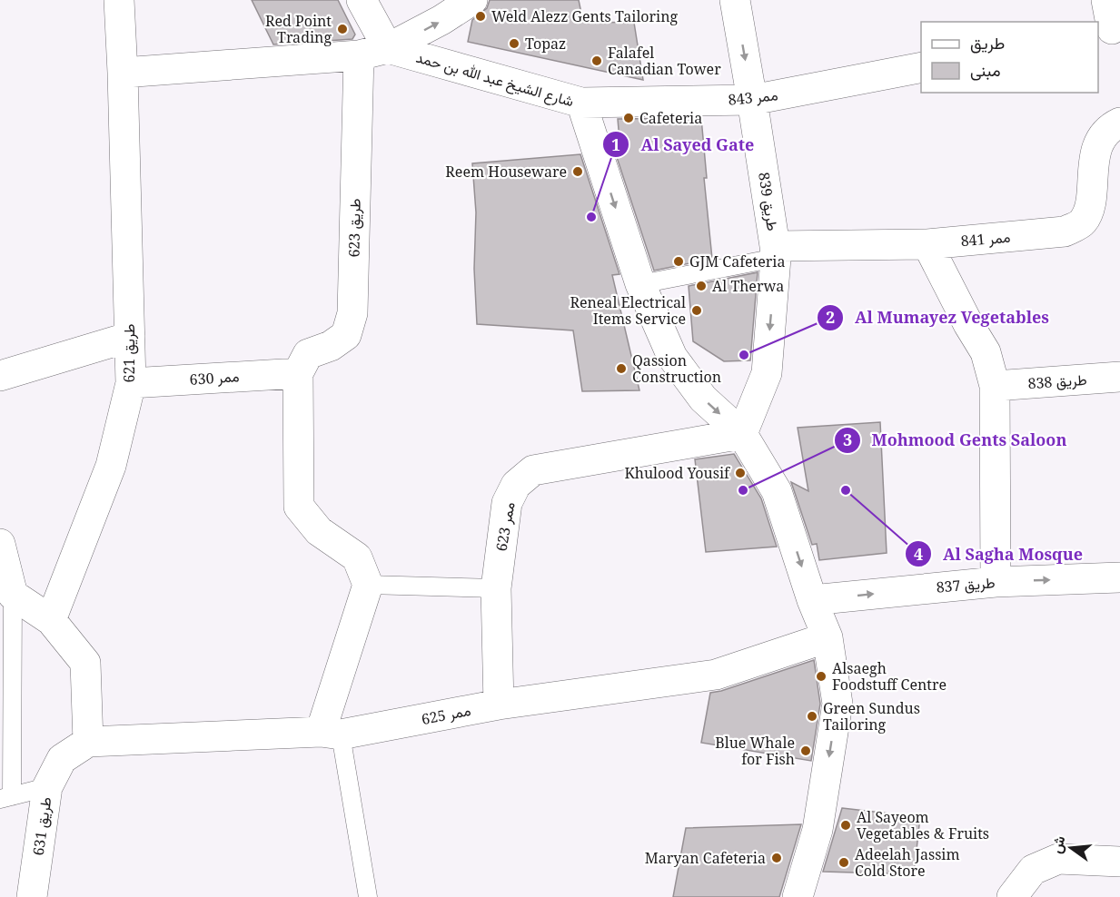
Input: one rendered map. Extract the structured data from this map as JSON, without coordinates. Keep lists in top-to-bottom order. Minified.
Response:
{"streets":{"street":["شارع الشيخ عبد الله بن حمد","ممر 843","طريق 839","طريق 623","ممر 841","طريق 621","ممر 630","طريق 838","ممر 623","طريق 837","ممر 625","طريق 631"]},"crossings":[["شارع الشيخ عبد الله بن حمد","ممر 843"],["شارع الشيخ عبد الله بن حمد","طريق 839"],["شارع الشيخ عبد الله بن حمد","ممر 623"],["شارع الشيخ عبد الله بن حمد","طريق 837"],["شارع الشيخ عبد الله بن حمد","ممر 625"],["ممر 843","طريق 839"],["طريق 839","ممر 841"],["طريق 839","ممر 623"],["طريق 623","ممر 630"],["طريق 621","ممر 630"],["ممر 623","ممر 625"],["ممر 625","طريق 631"]],"one_way":["شارع الشيخ عبد الله بن حمد","طريق 837"],"places":["Weld Alezz Gents Tailoring","Red Point Trading","Topaz","Falafel Canadian Tower","Cafeteria","Reem Houseware","Al Sayed Gate","GJM Cafeteria","Al Therwa","Reneal Electrical Items Service","Al Mumayez Vegetables","Qassion Construction","Khulood Yousif","Mohmood Gents Saloon","Al Sagha Mosque","Alsaegh Foodstuff Centre","Green Sundus Tailoring","Blue Whale for Fish","Al Sayeom Vegetables & Fruits","Maryan Cafeteria","Adeelah Jassim Cold Store"],"legend":["طريق","مبنى"],"north":"left"}
